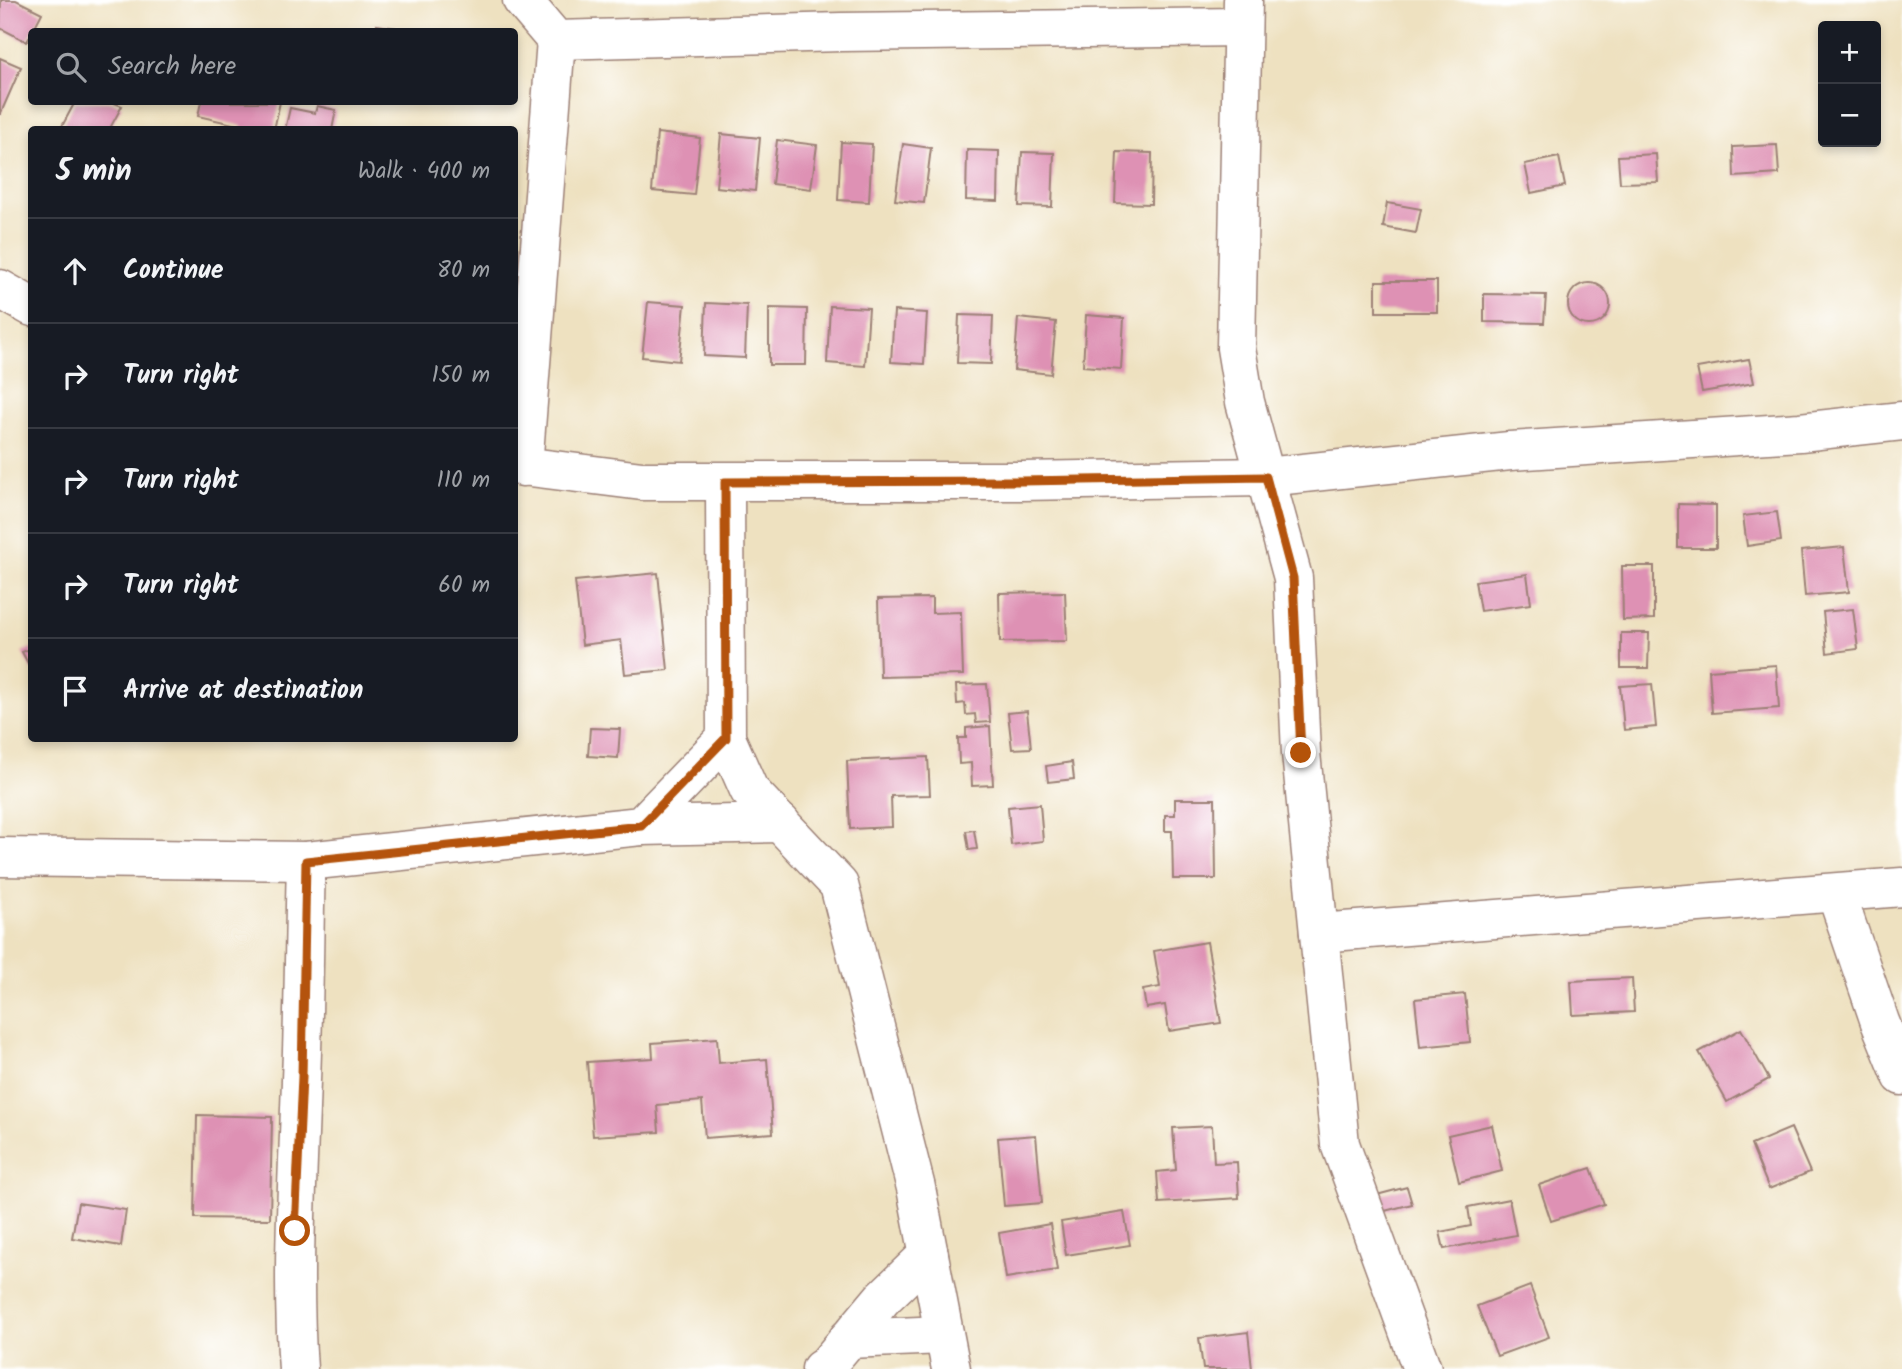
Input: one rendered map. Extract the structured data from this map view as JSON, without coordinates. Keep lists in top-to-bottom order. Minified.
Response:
{"page":{"map_buttons":["+","−"],"search":"Search here","heading":["5 min","Walk · 400 m"],"list":[["Continue","80 m"],["Turn right","150 m"],["Turn right","110 m"],["Turn right","60 m"],"Arrive at destination"]}}
